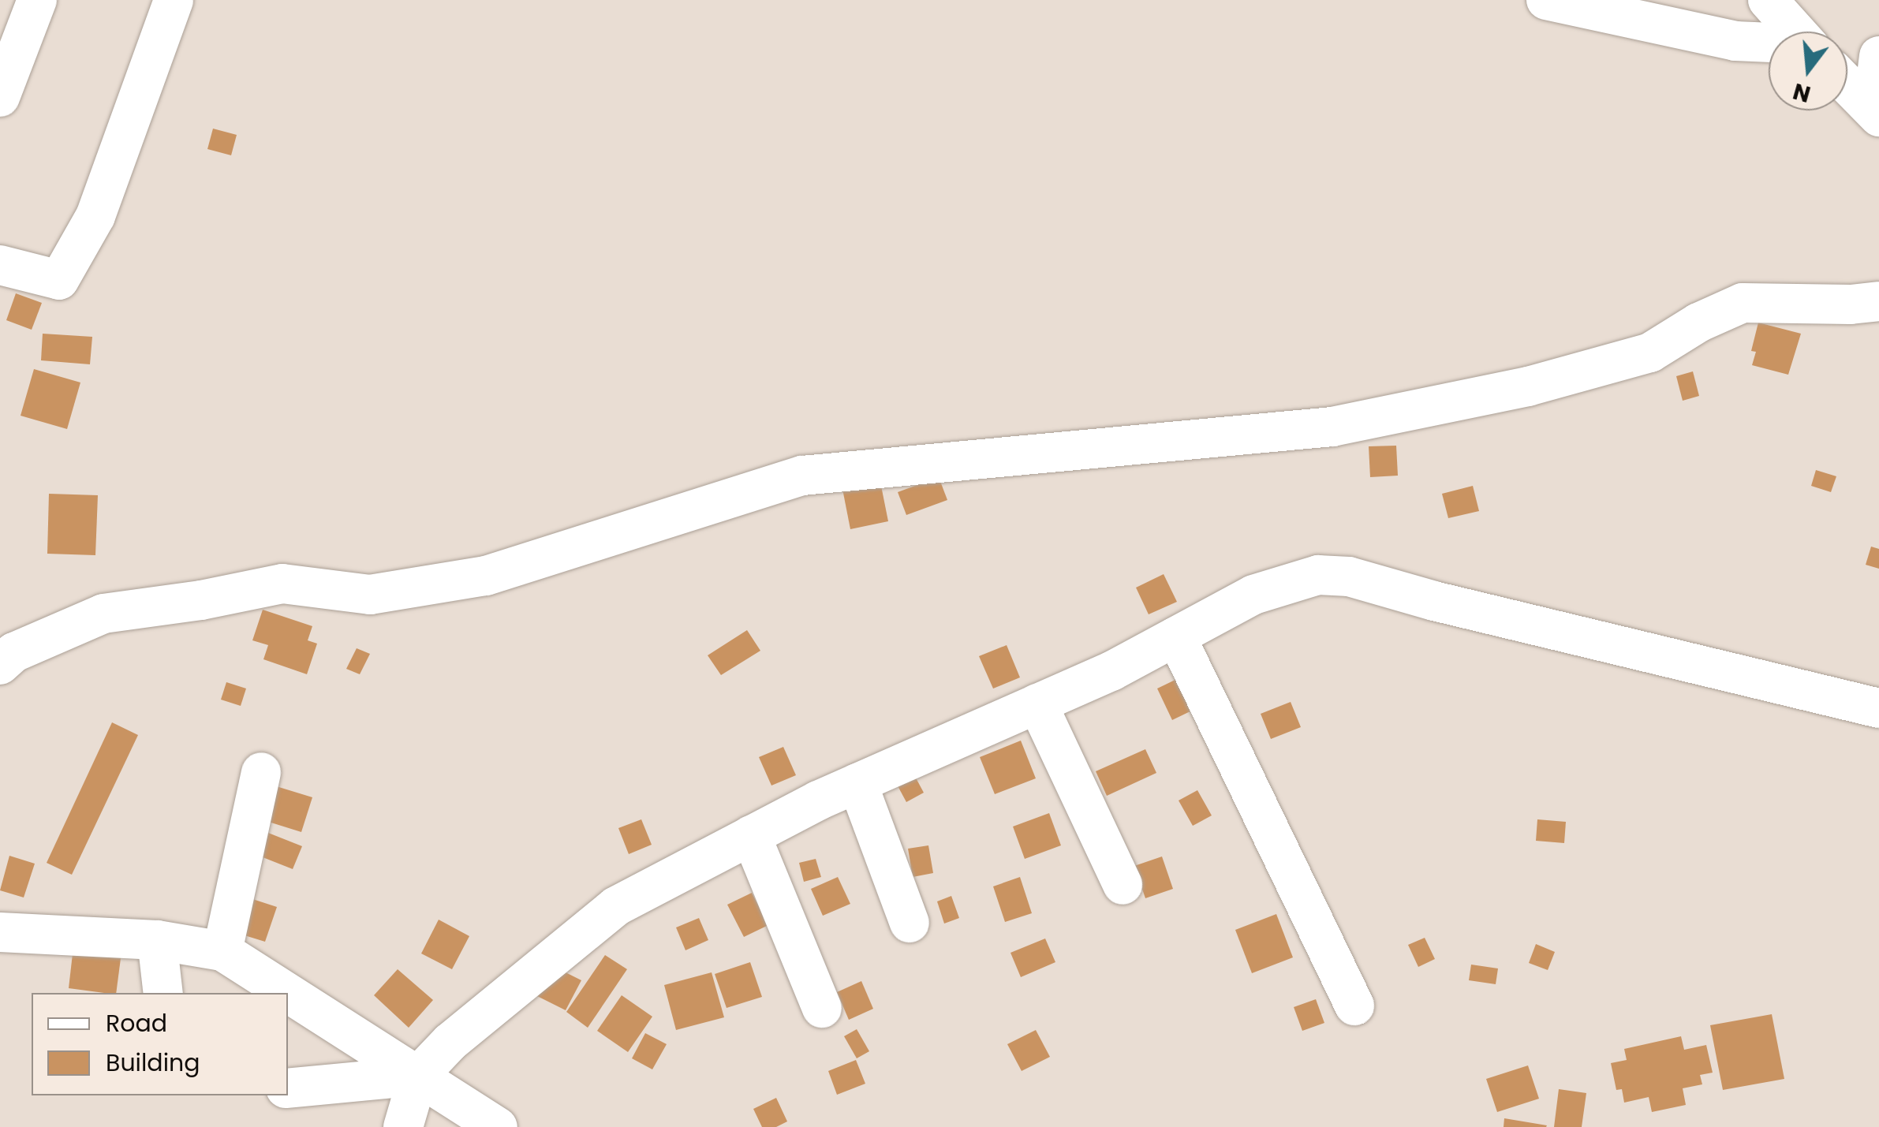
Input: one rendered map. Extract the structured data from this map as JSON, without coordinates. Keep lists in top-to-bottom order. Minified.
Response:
{"legend":["Road","Building"],"north":"bottom"}
